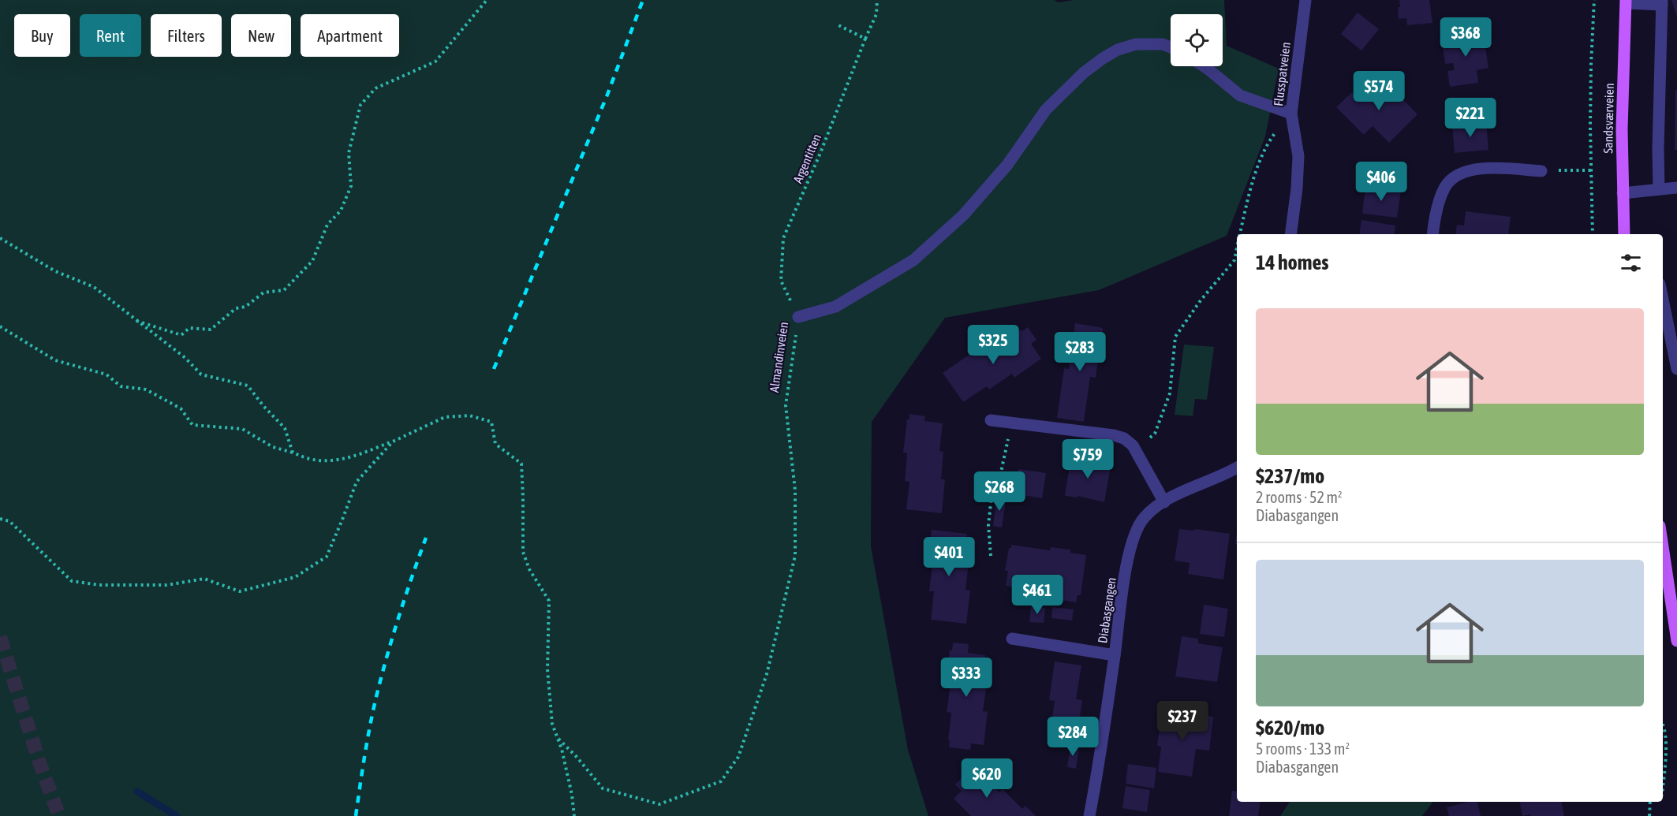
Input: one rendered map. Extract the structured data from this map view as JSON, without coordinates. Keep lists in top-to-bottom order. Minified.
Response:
{"streets":{"main road":["Sandsværveien"],"street":["Flusspatveien","Almandinveien","Diabasgangen"],"path":["Argentitten"]},"crossings":[["Argentitten","Almandinveien"]],"page":{"chip":["Buy","Rent","Filters","New","Apartment"],"price":["$368","$574","$221","$406","$325","$283","$759","$268","$401","$461","$333","$237","$284","$620"],"heading":"14 homes","list":[{"name":"$237/mo","note":"2 rooms · 52 m² · Diabasgangen"},{"name":"$620/mo","note":"5 rooms · 133 m² · Diabasgangen"}]}}
